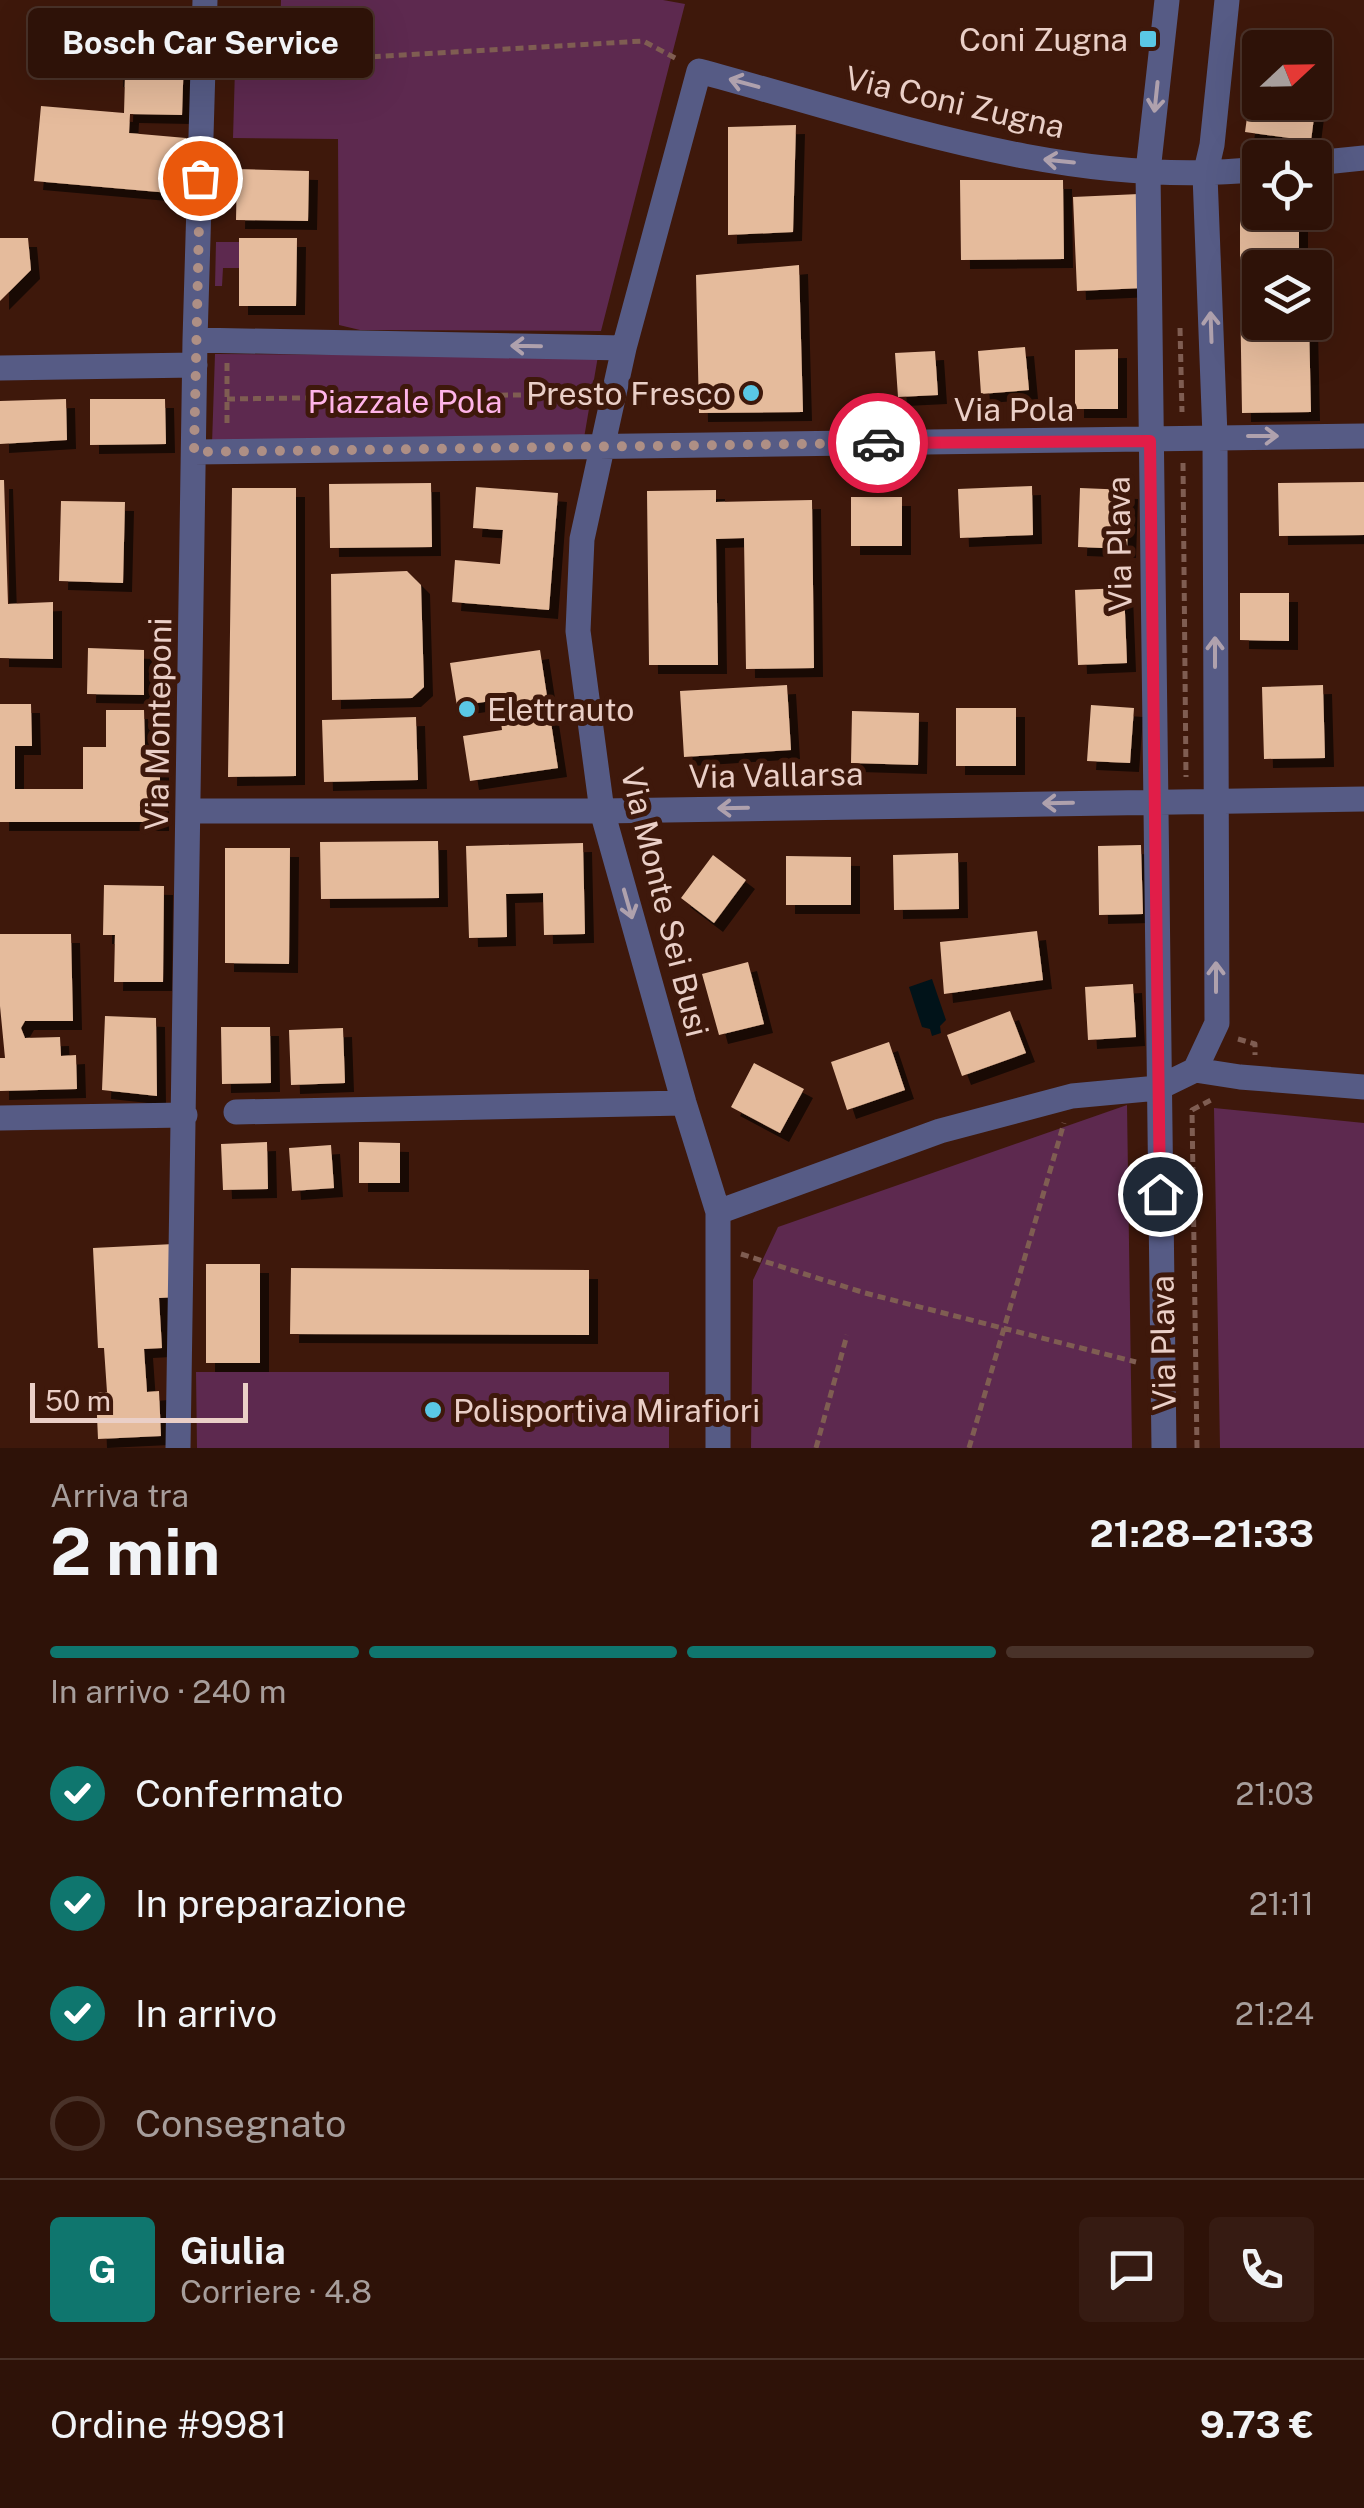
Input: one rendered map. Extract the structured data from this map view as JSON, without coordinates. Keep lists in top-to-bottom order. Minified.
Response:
{"streets":{"street":["Via Coni Zugna","Via Pola","Via Plava","Via Monteponi","Via Vallarsa","Via Monte Sei Busi"]},"crossings":[["Via Coni Zugna","Via Plava"],["Via Coni Zugna","Via Monte Sei Busi"],["Via Pola","Via Plava"],["Via Pola","Via Monte Sei Busi"],["Via Plava","Via Vallarsa"],["Via Monteponi","Via Vallarsa"],["Via Vallarsa","Via Monte Sei Busi"]],"one_way":["Via Coni Zugna","Via Vallarsa"],"parks":["Piazzale Pola"],"places":{"transit":["Coni Zugna"],"other":["Bosch Car Service","Presto Fresco","Elettrauto","Polisportiva Mirafiori"]},"scale_bar":"50 m","north":"right","page":{"bubble":"Bosch Car Service","scale":"50 m","heading":["2 min","Arriva tra","21:28–21:33"],"panel":["Giulia","Corriere · 4.8","Ordine #9981","9.73 €"],"bar":"In arrivo · 240 m","list":[["Confermato","21:03"],["In preparazione","21:11"],["In arrivo","21:24"],"Consegnato"],"round":"G"}}
